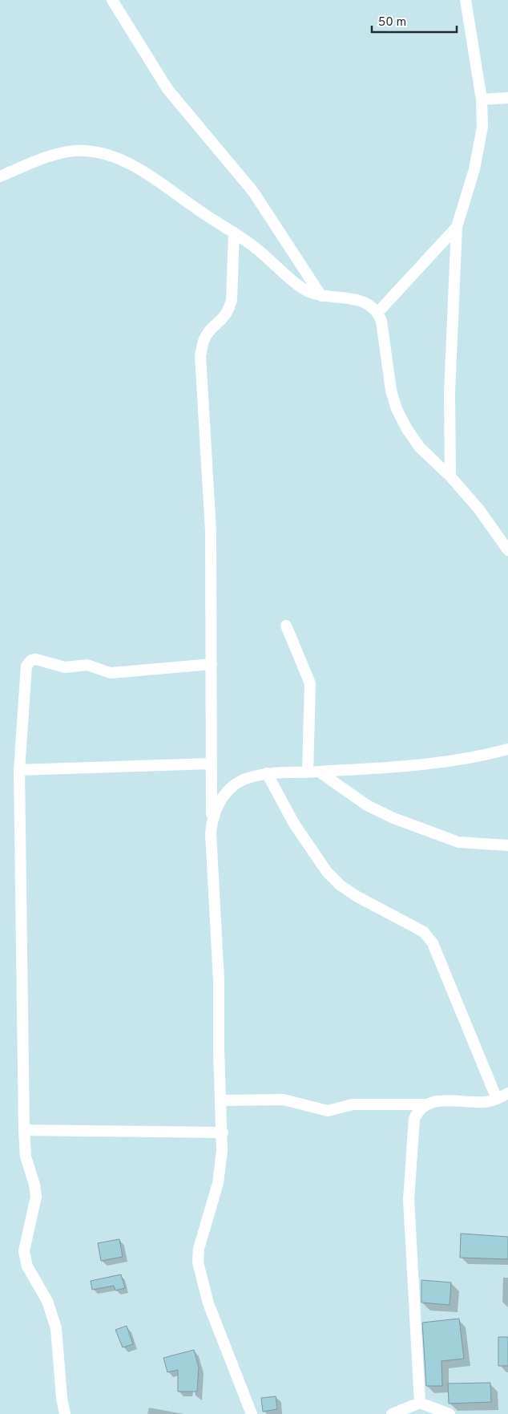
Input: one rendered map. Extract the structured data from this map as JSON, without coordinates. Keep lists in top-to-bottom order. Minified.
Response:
{"scale_bar":"50 m"}
